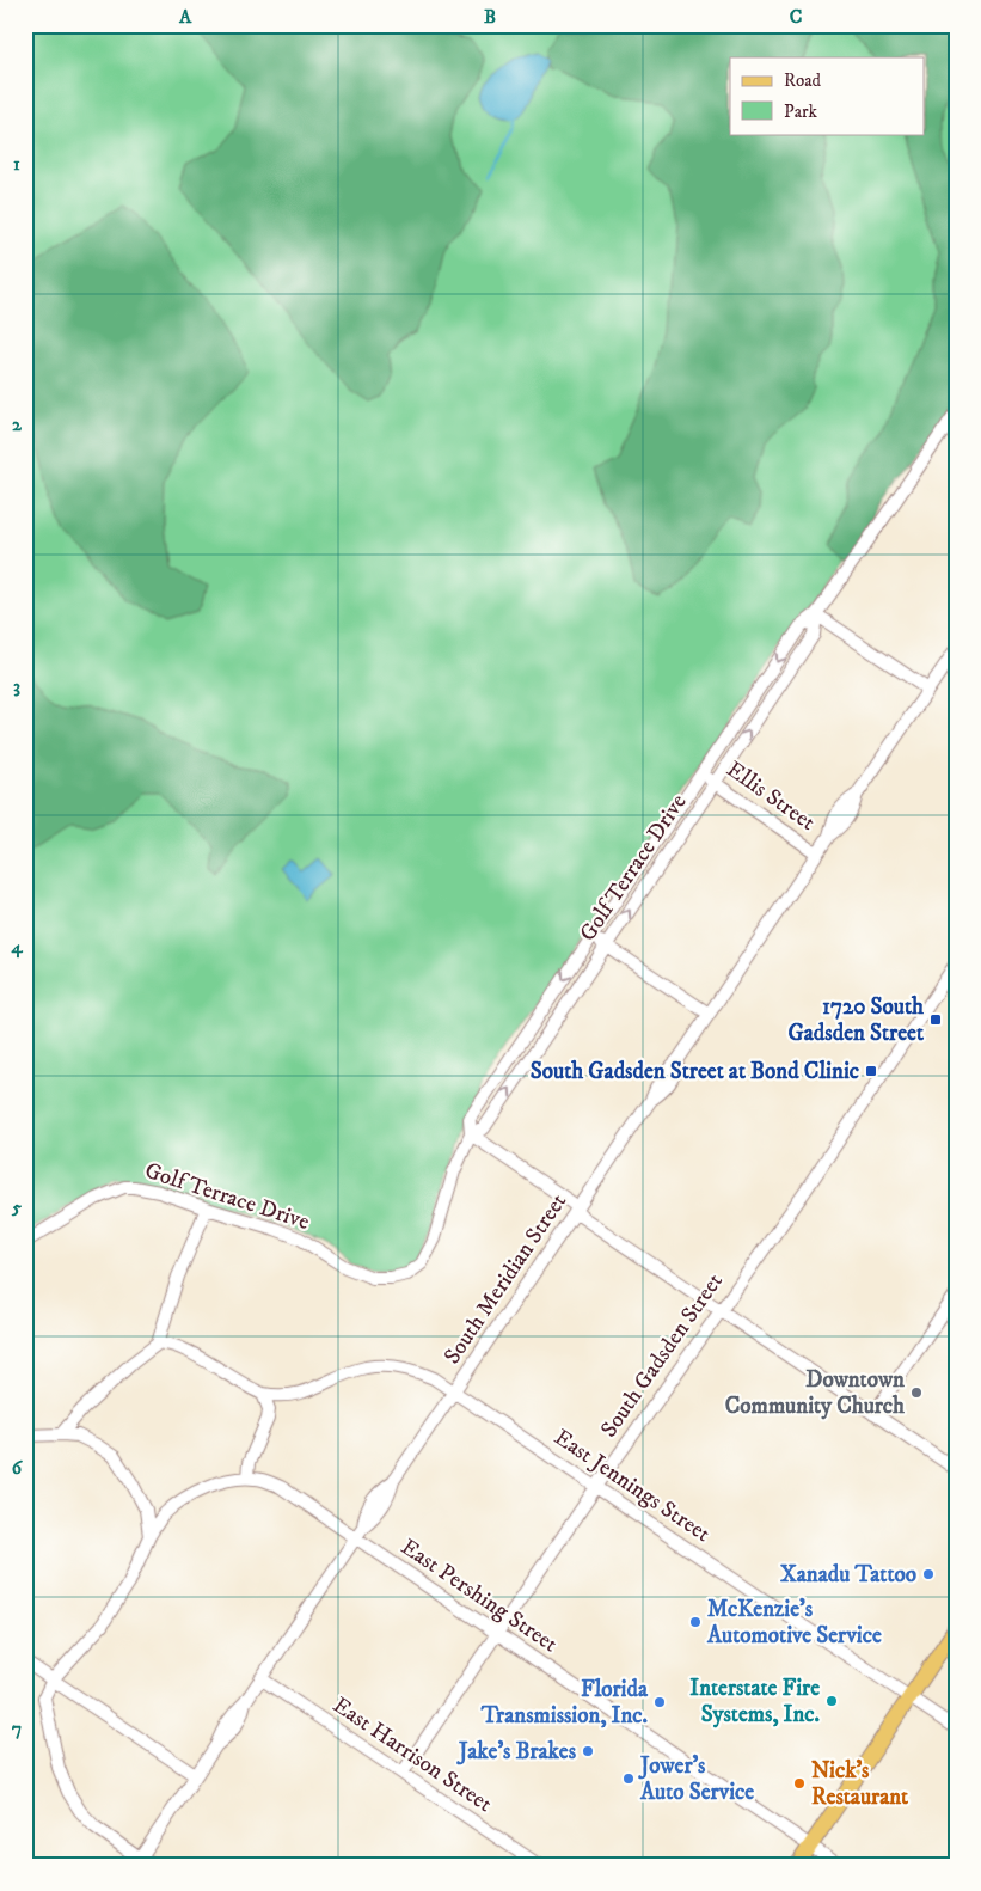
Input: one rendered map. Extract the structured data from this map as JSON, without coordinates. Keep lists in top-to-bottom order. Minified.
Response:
{"streets":{"street":["Ellis Street","Golf Terrace Drive","South Meridian Street","South Gadsden Street","East Jennings Street","East Pershing Street","East Harrison Street"]},"crossings":[["Ellis Street","Golf Terrace Drive"],["Ellis Street","South Meridian Street"],["South Meridian Street","East Jennings Street"],["South Meridian Street","East Pershing Street"],["South Meridian Street","East Harrison Street"],["South Gadsden Street","East Jennings Street"],["South Gadsden Street","East Pershing Street"],["South Gadsden Street","East Harrison Street"]],"places":{"transit":["1720 South Gadsden Street","South Gadsden Street at Bond Clinic"],"other":["Downtown Community Church","Xanadu Tattoo","McKenzie's Automotive Service","Interstate Fire Systems, Inc.","Florida Transmission, Inc.","Jake's Brakes","Jower's Auto Service","Nick's Restaurant"]},"legend":["Road","Park"],"grid":{"columns":["A","B","C"],"rows":["1","2","3","4","5","6","7"]}}
